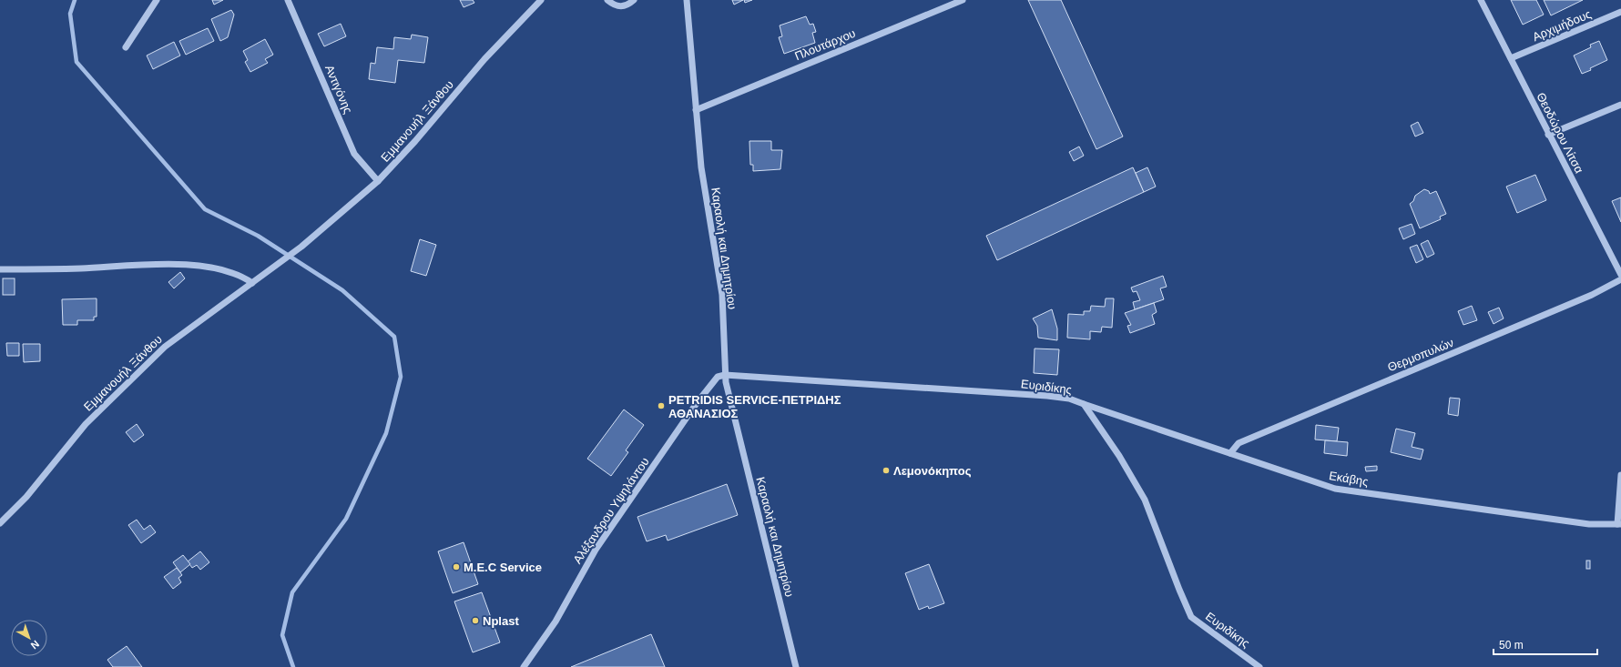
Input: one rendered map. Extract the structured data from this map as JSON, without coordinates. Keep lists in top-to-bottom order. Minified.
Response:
{"streets":{"street":["Αρχιμήδους","Πλουτάρχου","Αντιγόνης","Εμμανουήλ Ξάνθου","Θεοδώρου Λίτσα","Καραολή και Δημητρίου","Θερμοπυλών","Ευριδίκης","Εκάβης","Αλέξανδρου Υψηλάντου"]},"crossings":[["Αρχιμήδους","Θεοδώρου Λίτσα"],["Πλουτάρχου","Καραολή και Δημητρίου"],["Αντιγόνης","Εμμανουήλ Ξάνθου"],["Καραολή και Δημητρίου","Ευριδίκης"],["Καραολή και Δημητρίου","Αλέξανδρου Υψηλάντου"],["Θερμοπυλών","Εκάβης"],["Ευριδίκης","Εκάβης"],["Ευριδίκης","Αλέξανδρου Υψηλάντου"]],"places":["PETRIDIS SERVICE-ΠΕΤΡΙΔΗΣ ΑΘΑΝΑΣΙΟΣ","Λεμονόκηπος","M.E.C Service","Nplast"],"scale_bar":"50 m","north":"bottom right"}
